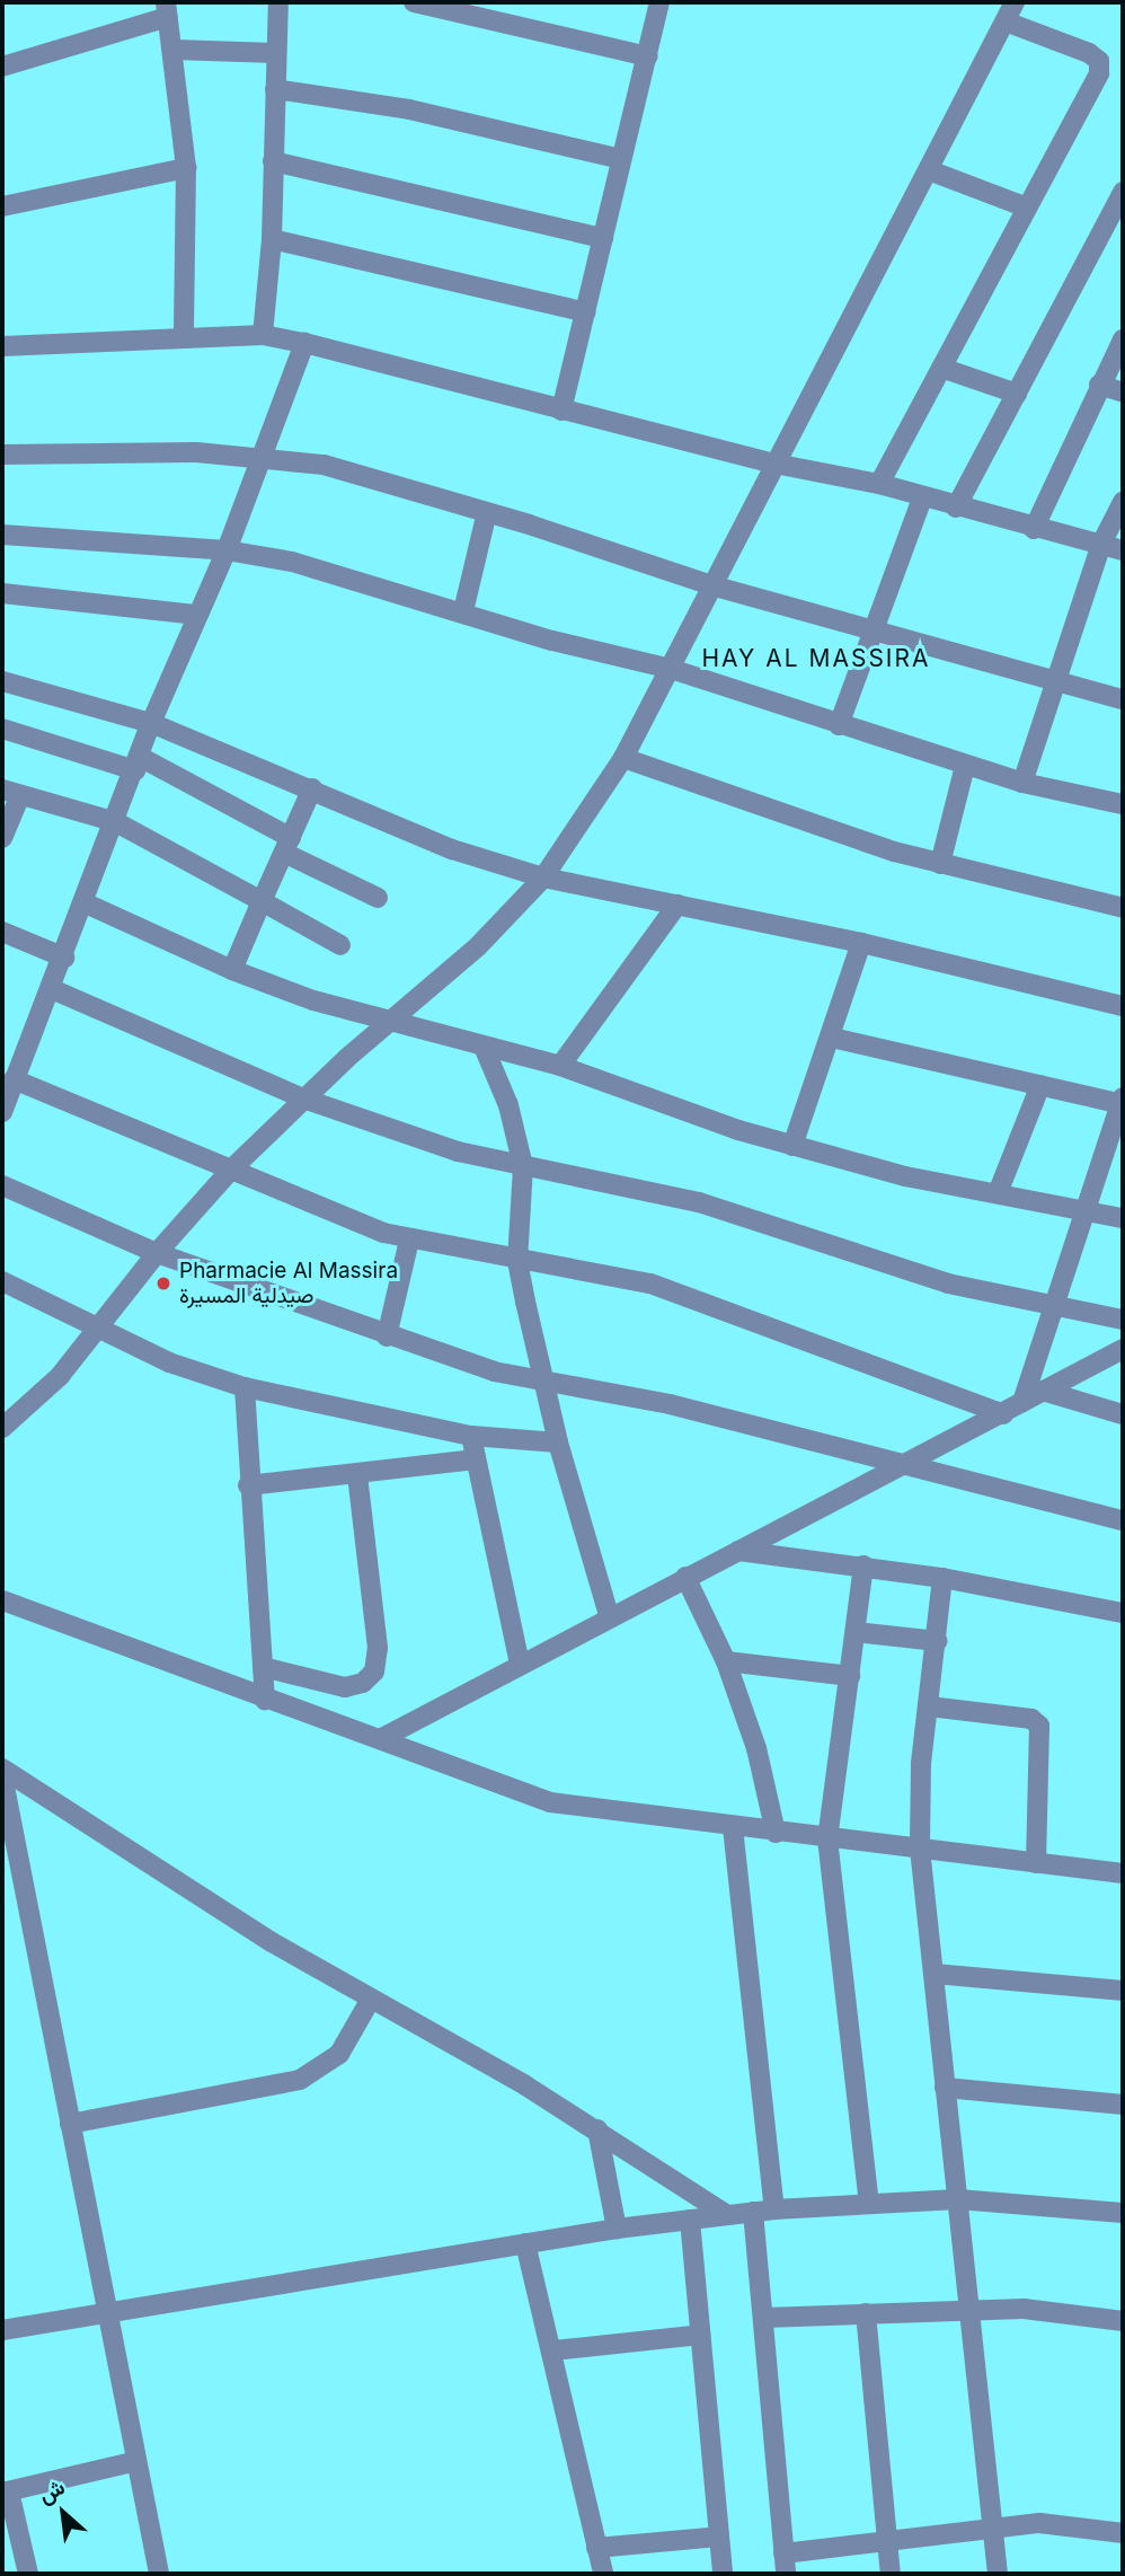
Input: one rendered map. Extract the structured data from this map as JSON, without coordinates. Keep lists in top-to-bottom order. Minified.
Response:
{"districts":["HAY AL MASSIRA"],"places":["Pharmacie Al Massira صيدلية المسيرة"],"north":"top left"}
